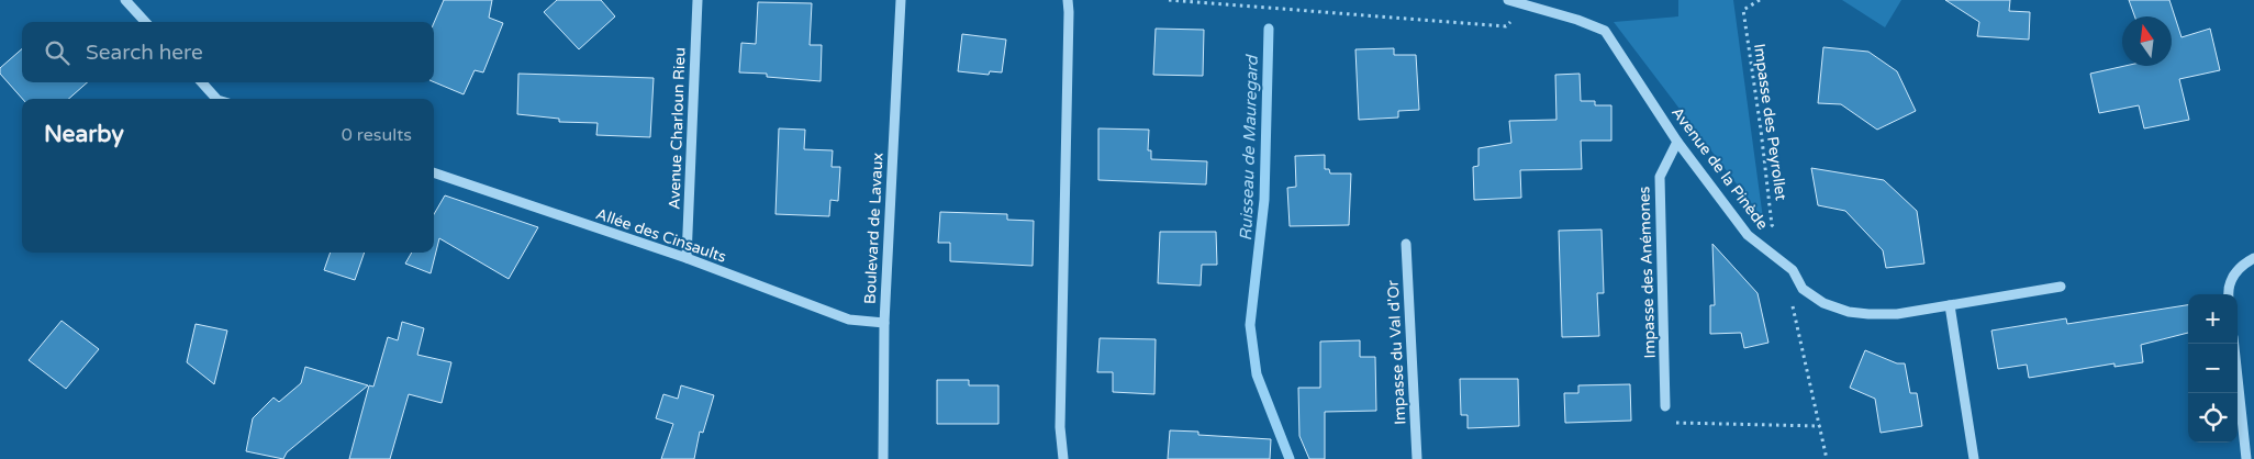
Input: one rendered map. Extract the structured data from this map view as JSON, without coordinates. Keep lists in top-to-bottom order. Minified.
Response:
{"streets":{"street":["Avenue Charloun Rieu","Avenue de la Pinède","Boulevard de Lavaux","Allée des Cinsaults","Impasse des Anémones","Impasse du Val d'Or"],"path":["Impasse des Peyrollet"]},"crossings":[["Avenue Charloun Rieu","Allée des Cinsaults"],["Avenue de la Pinède","Impasse des Anémones"],["Boulevard de Lavaux","Allée des Cinsaults"]],"water":["Ruisseau de Mauregard"],"north":"top","page":{"search":"Search here","heading":["Nearby","0 results"],"map_buttons":["+","−"]}}
